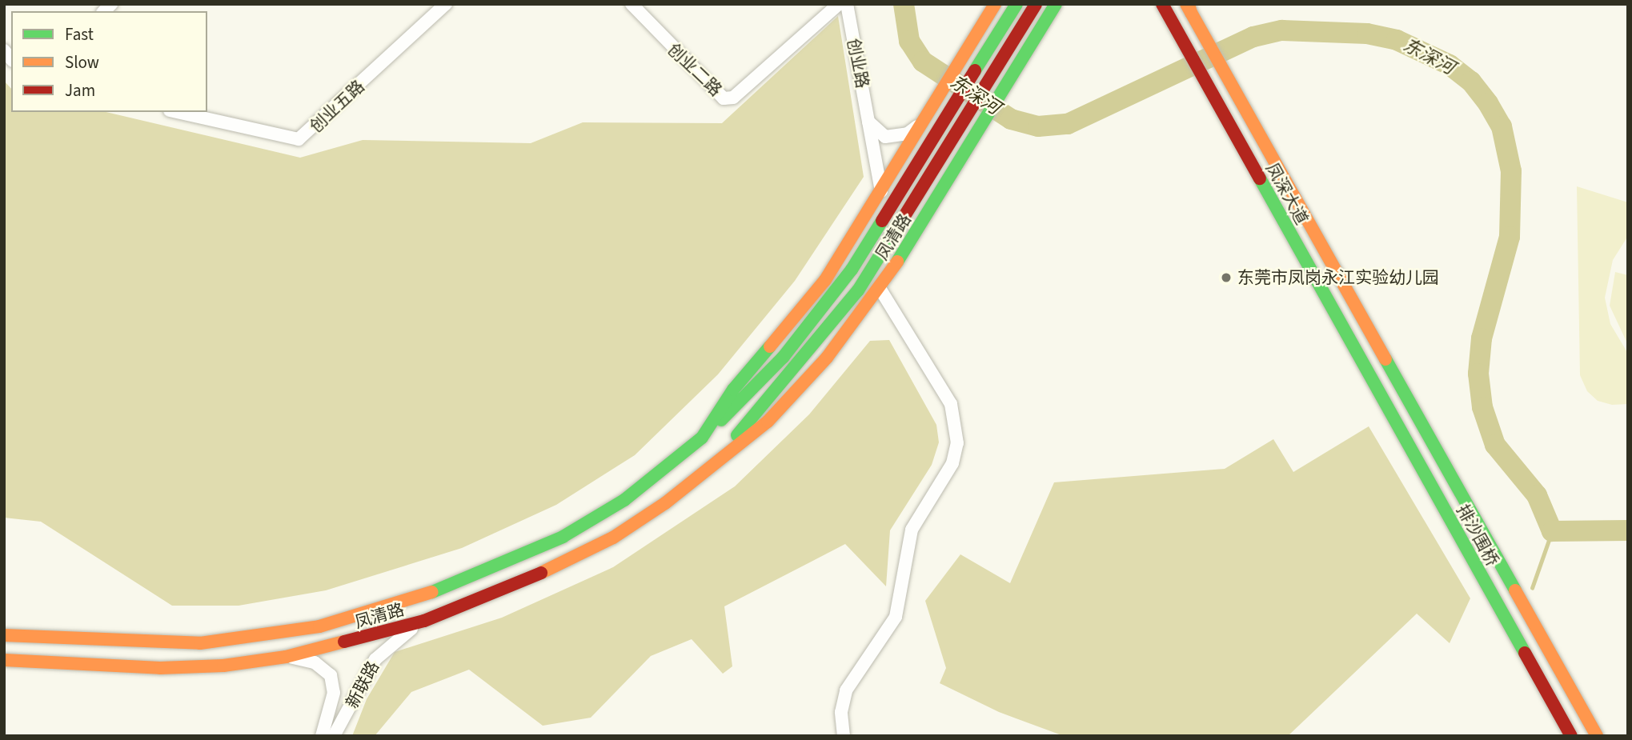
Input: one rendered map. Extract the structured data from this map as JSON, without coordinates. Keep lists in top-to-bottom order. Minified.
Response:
{"streets":{"main road":["凤深大道","凤清路","排沙围桥"],"street":["创业路","创业二路","创业五路","新联路"]},"crossings":[["创业路","凤清路"],["凤深大道","排沙围桥"],["凤清路","新联路"]],"water":["东深河"],"places":["东莞市凤岗永江实验幼儿园"],"legend":["Fast","Slow","Jam"]}
